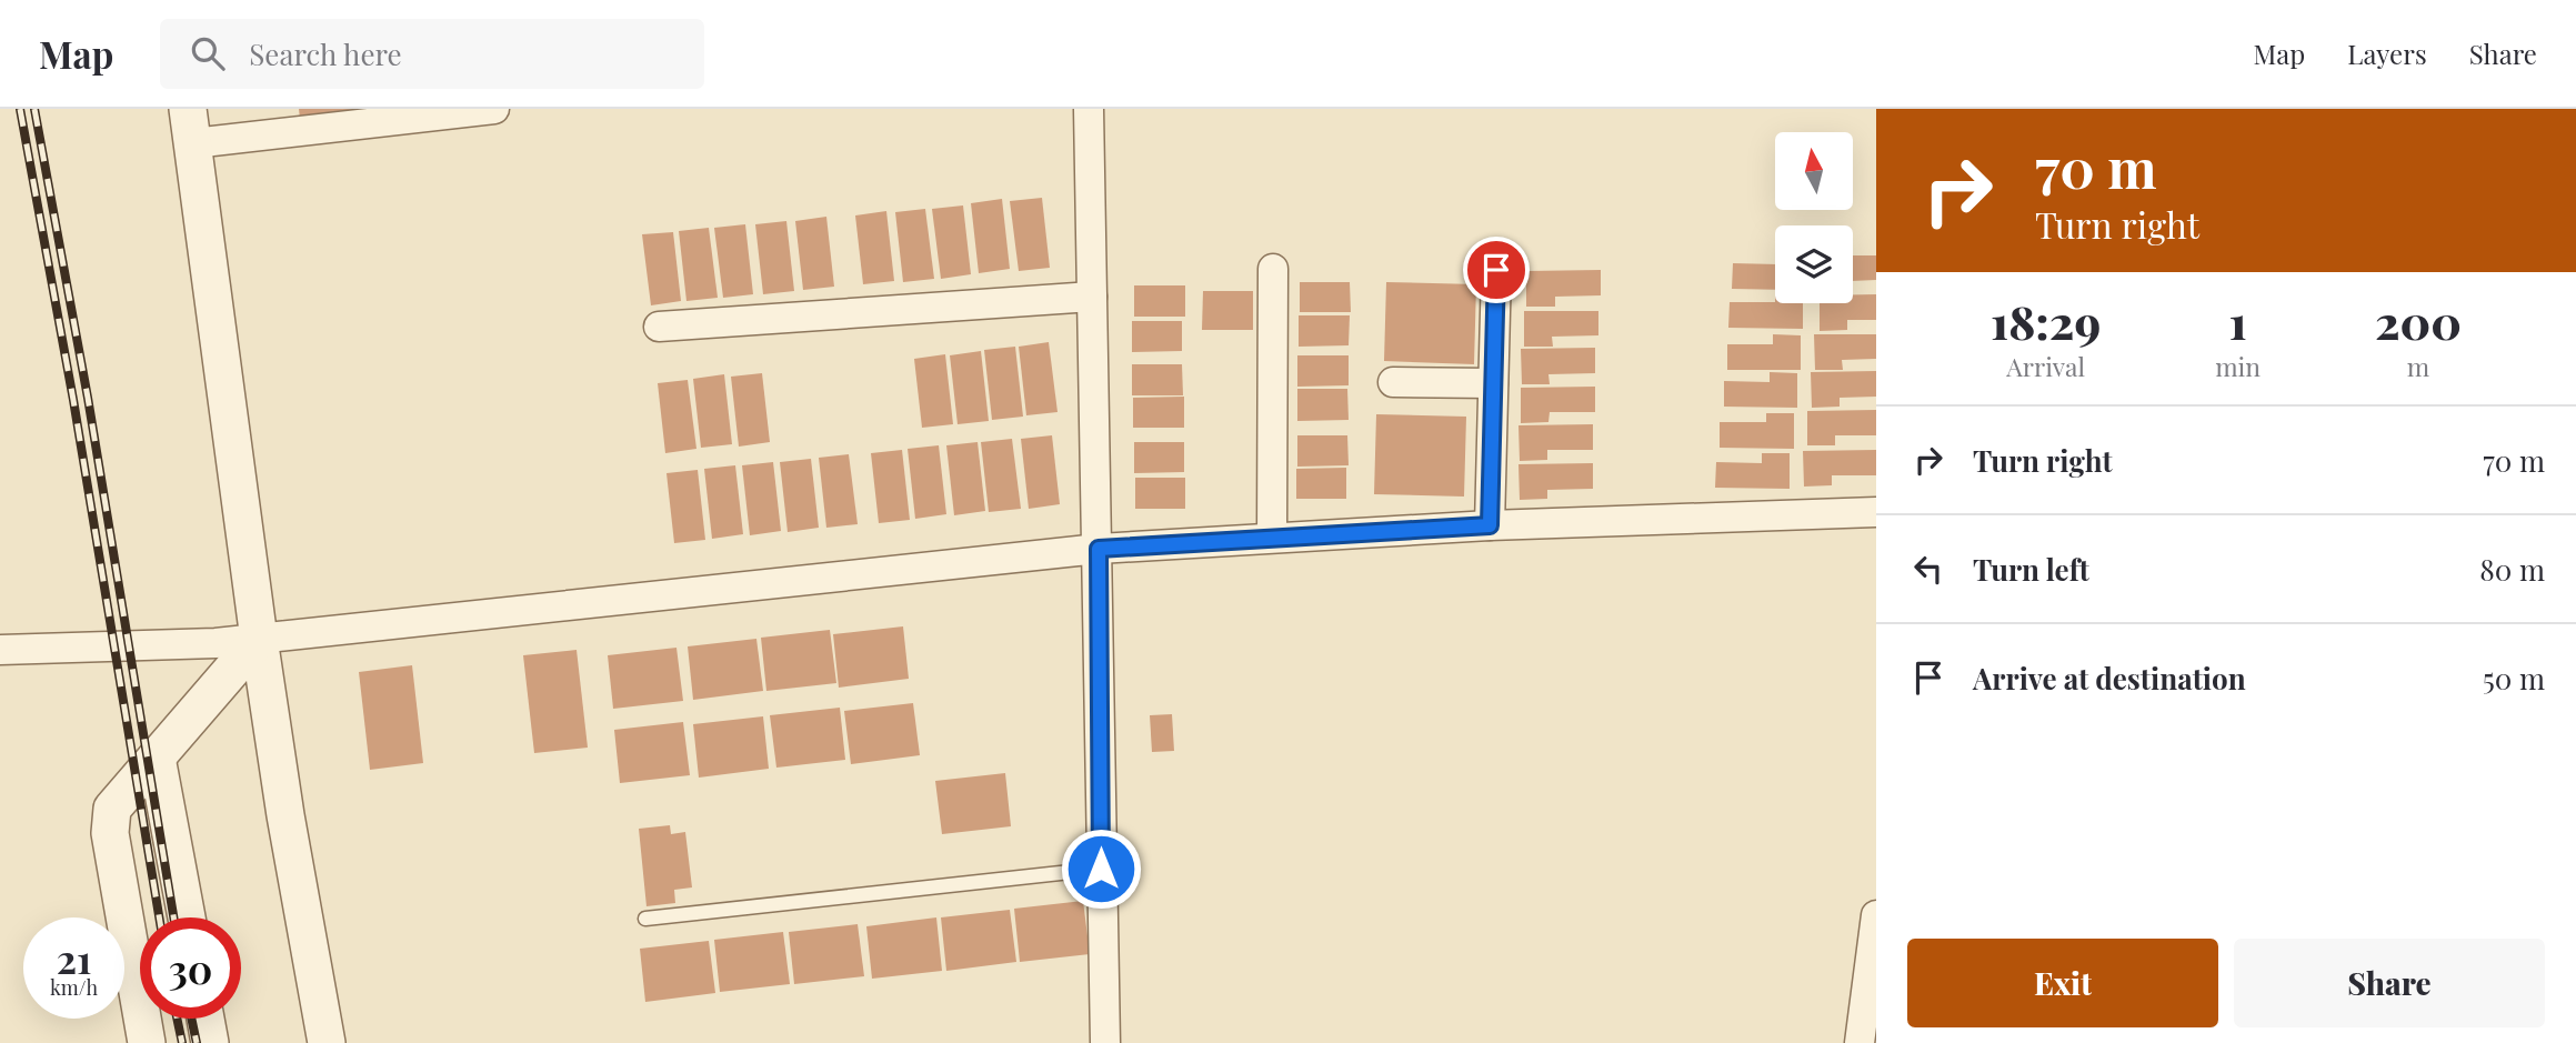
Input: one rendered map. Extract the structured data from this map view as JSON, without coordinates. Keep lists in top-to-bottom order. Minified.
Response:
{"north":"top","page":{"header":"Map","search":"Search here","nav":["Map","Layers","Share"],"turn":["70 m","Turn right"],"eta":["18:29","Arrival","1","min","200","m"],"list":[{"name":"Turn right","value":"70 m"},{"name":"Turn left","value":"80 m"},{"name":"Arrive at destination","value":"50 m"}],"speed":"21 km/h","limit":"30","buttons":["Exit","Share"]}}
